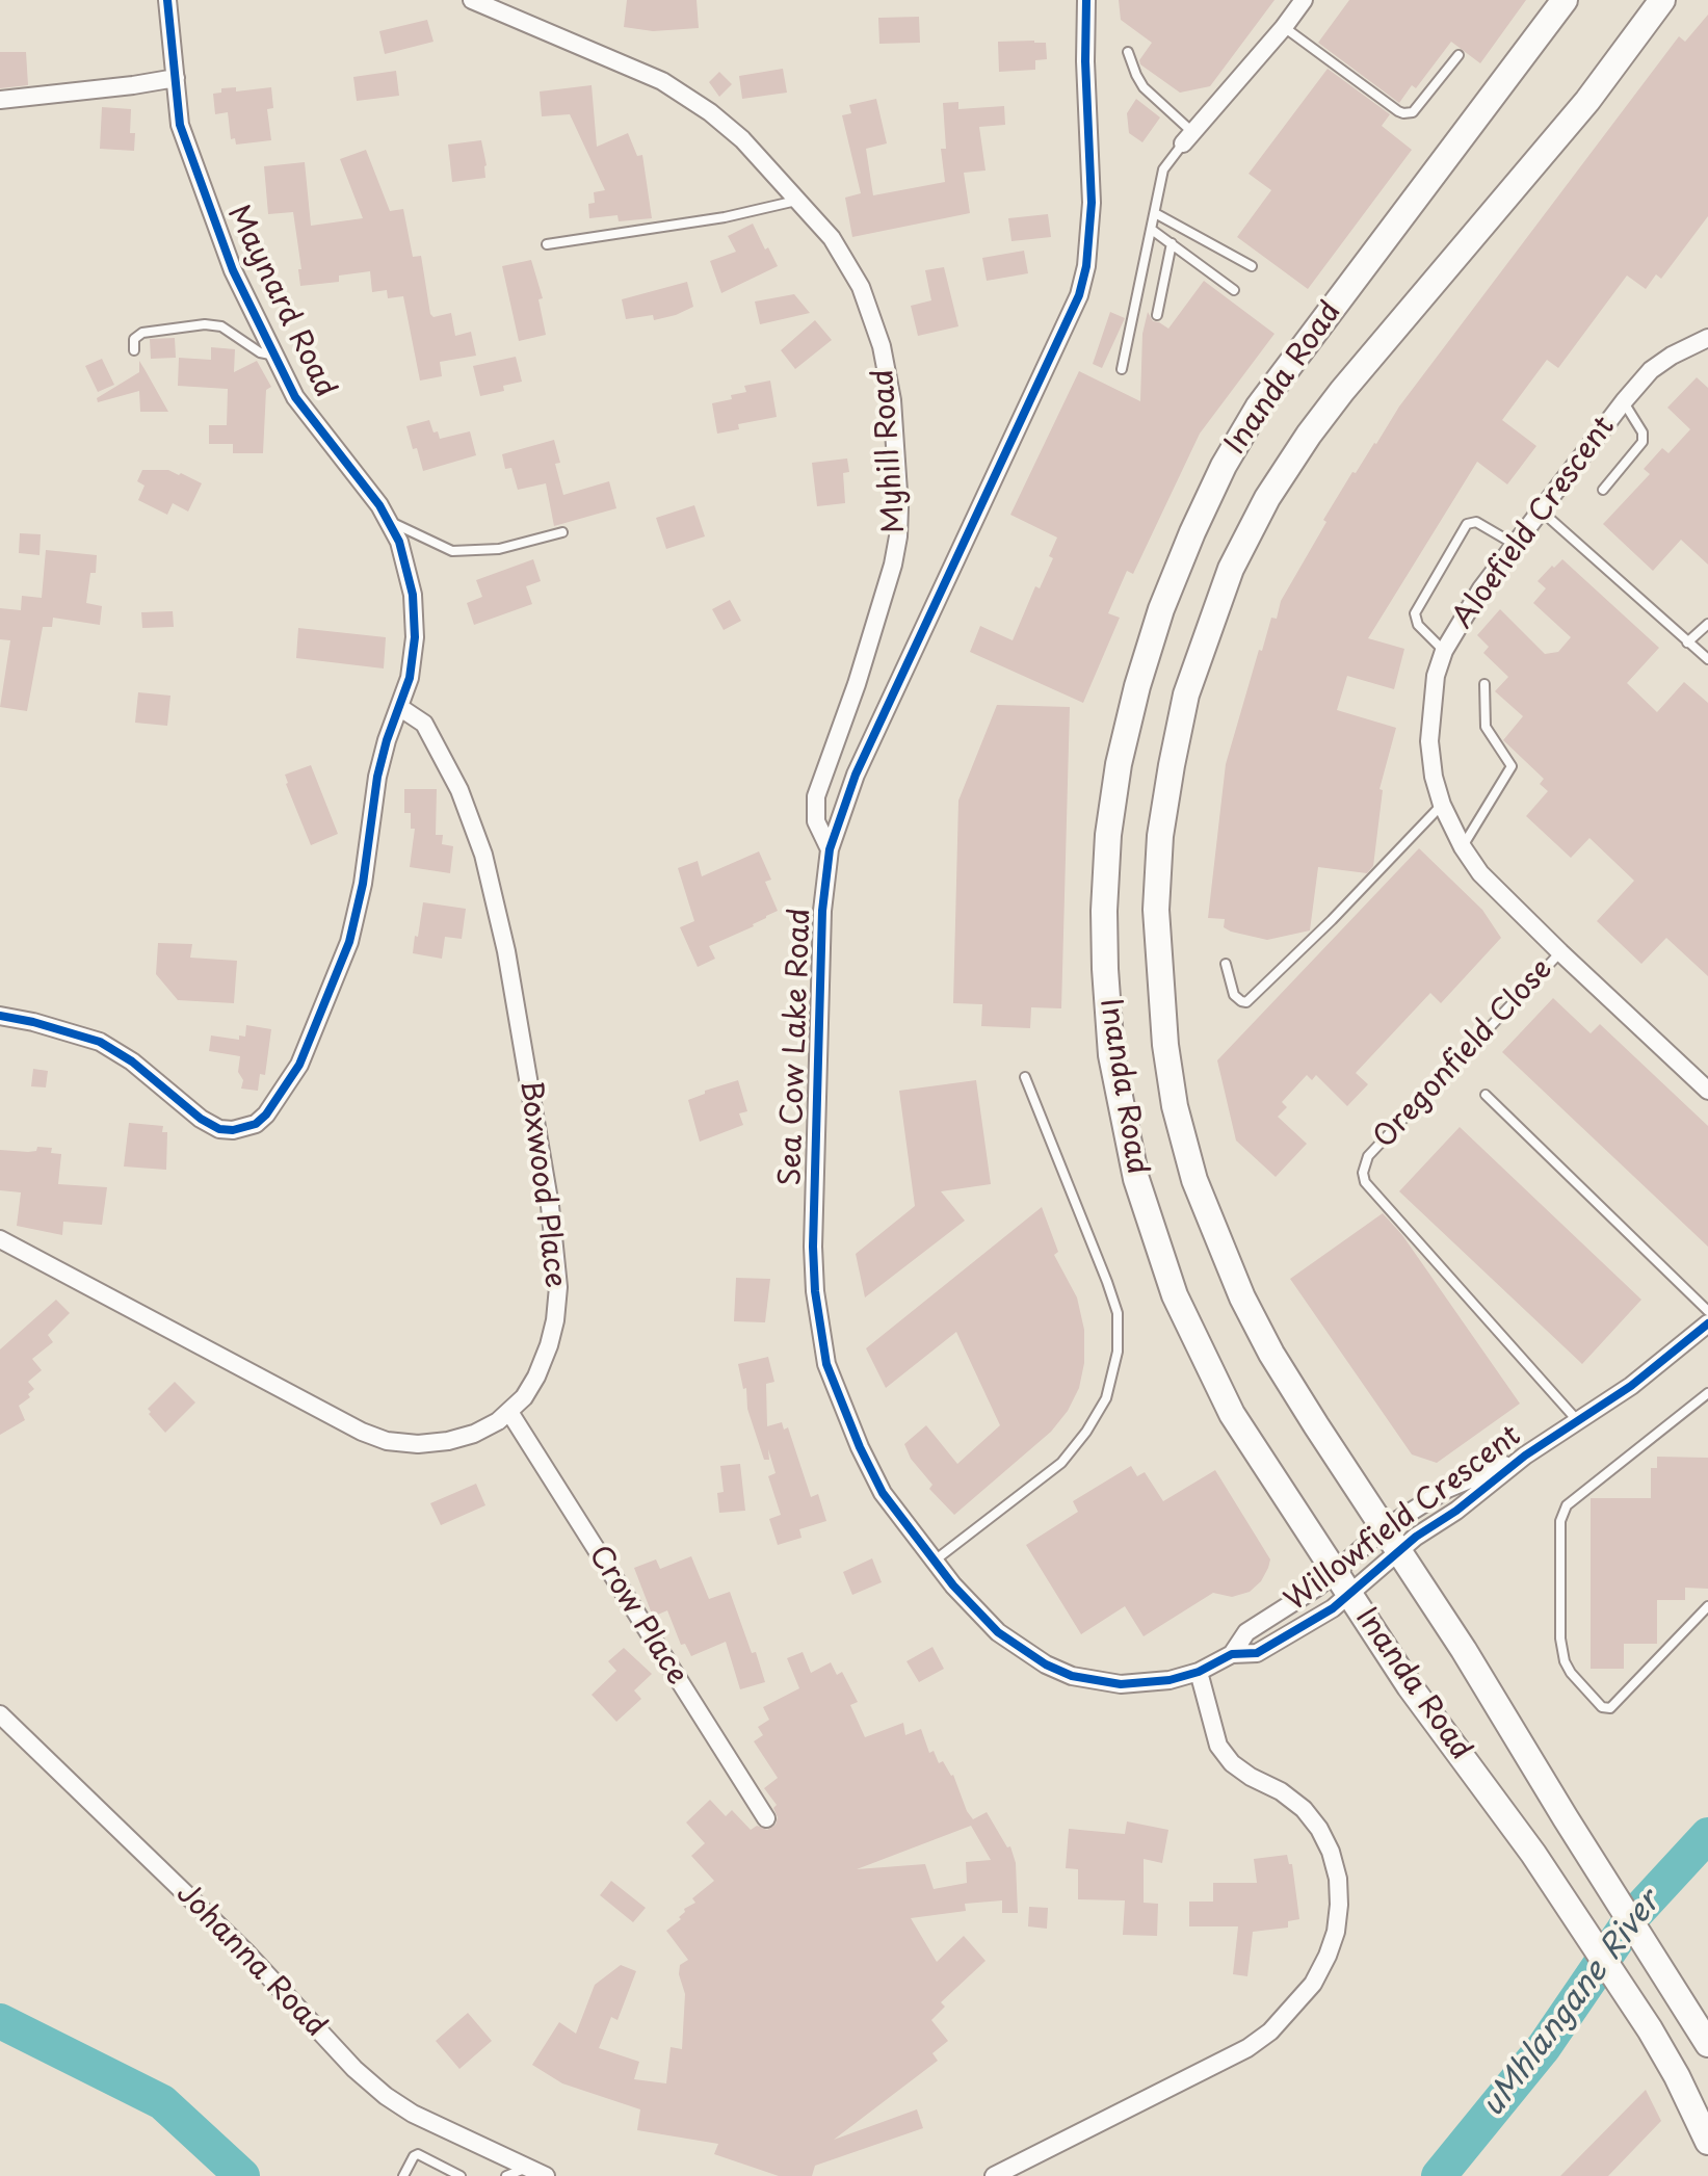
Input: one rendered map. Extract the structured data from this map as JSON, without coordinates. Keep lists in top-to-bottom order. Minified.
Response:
{"streets":{"main road":["Inanda Road"],"street":["Maynard Road","Myhill Road","Aloefield Crescent","Sea Cow Lake Road","Boxwood Place","Willowfield Crescent","Crow Place","Johanna Road"],"lane":["Oregonfield Close"]},"crossings":[["Maynard Road","Boxwood Place"],["Inanda Road","Willowfield Crescent"],["Myhill Road","Sea Cow Lake Road"],["Aloefield Crescent","Oregonfield Close"],["Sea Cow Lake Road","Willowfield Crescent"],["Oregonfield Close","Willowfield Crescent"],["Boxwood Place","Crow Place"]],"water":["uMhlangane River"]}
